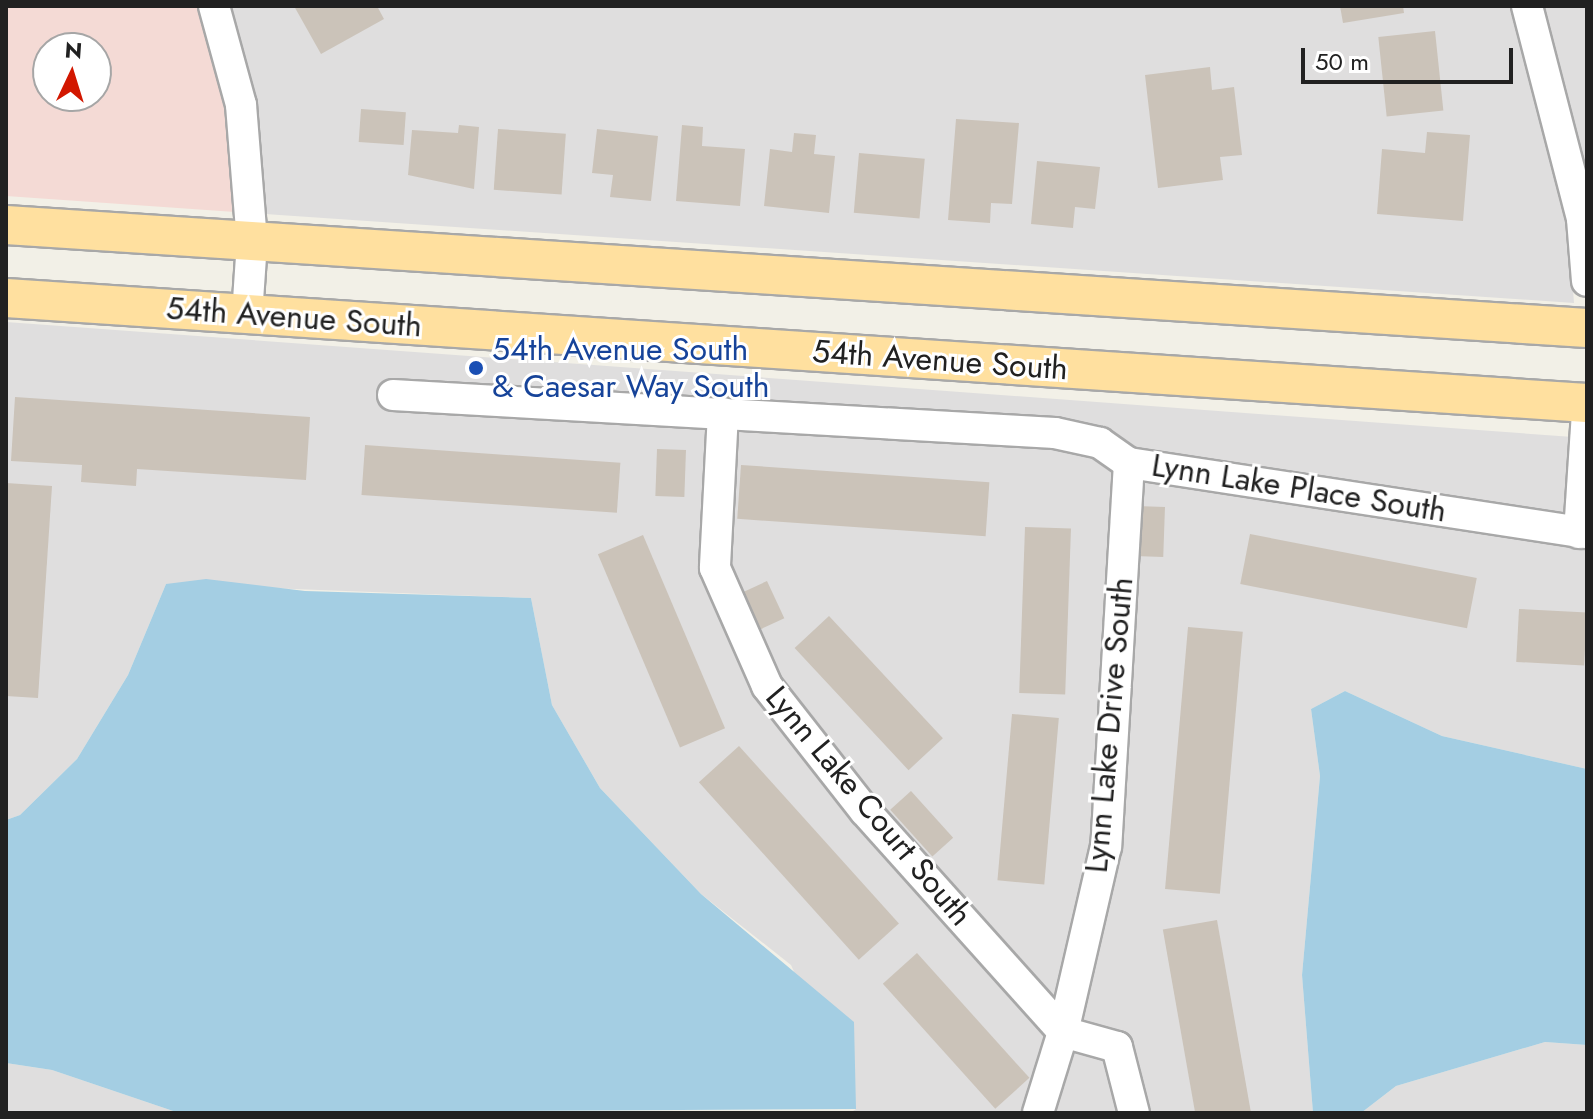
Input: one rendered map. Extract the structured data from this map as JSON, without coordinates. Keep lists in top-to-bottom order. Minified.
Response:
{"streets":{"main road":["54th Avenue South"],"street":["Lynn Lake Place South","Lynn Lake Drive South","Lynn Lake Court South"]},"crossings":[["Lynn Lake Place South","Lynn Lake Drive South"],["Lynn Lake Place South","Lynn Lake Court South"],["Lynn Lake Drive South","Lynn Lake Court South"]],"places":["54th Avenue South & Caesar Way South"],"scale_bar":"50 m","north":"top"}
